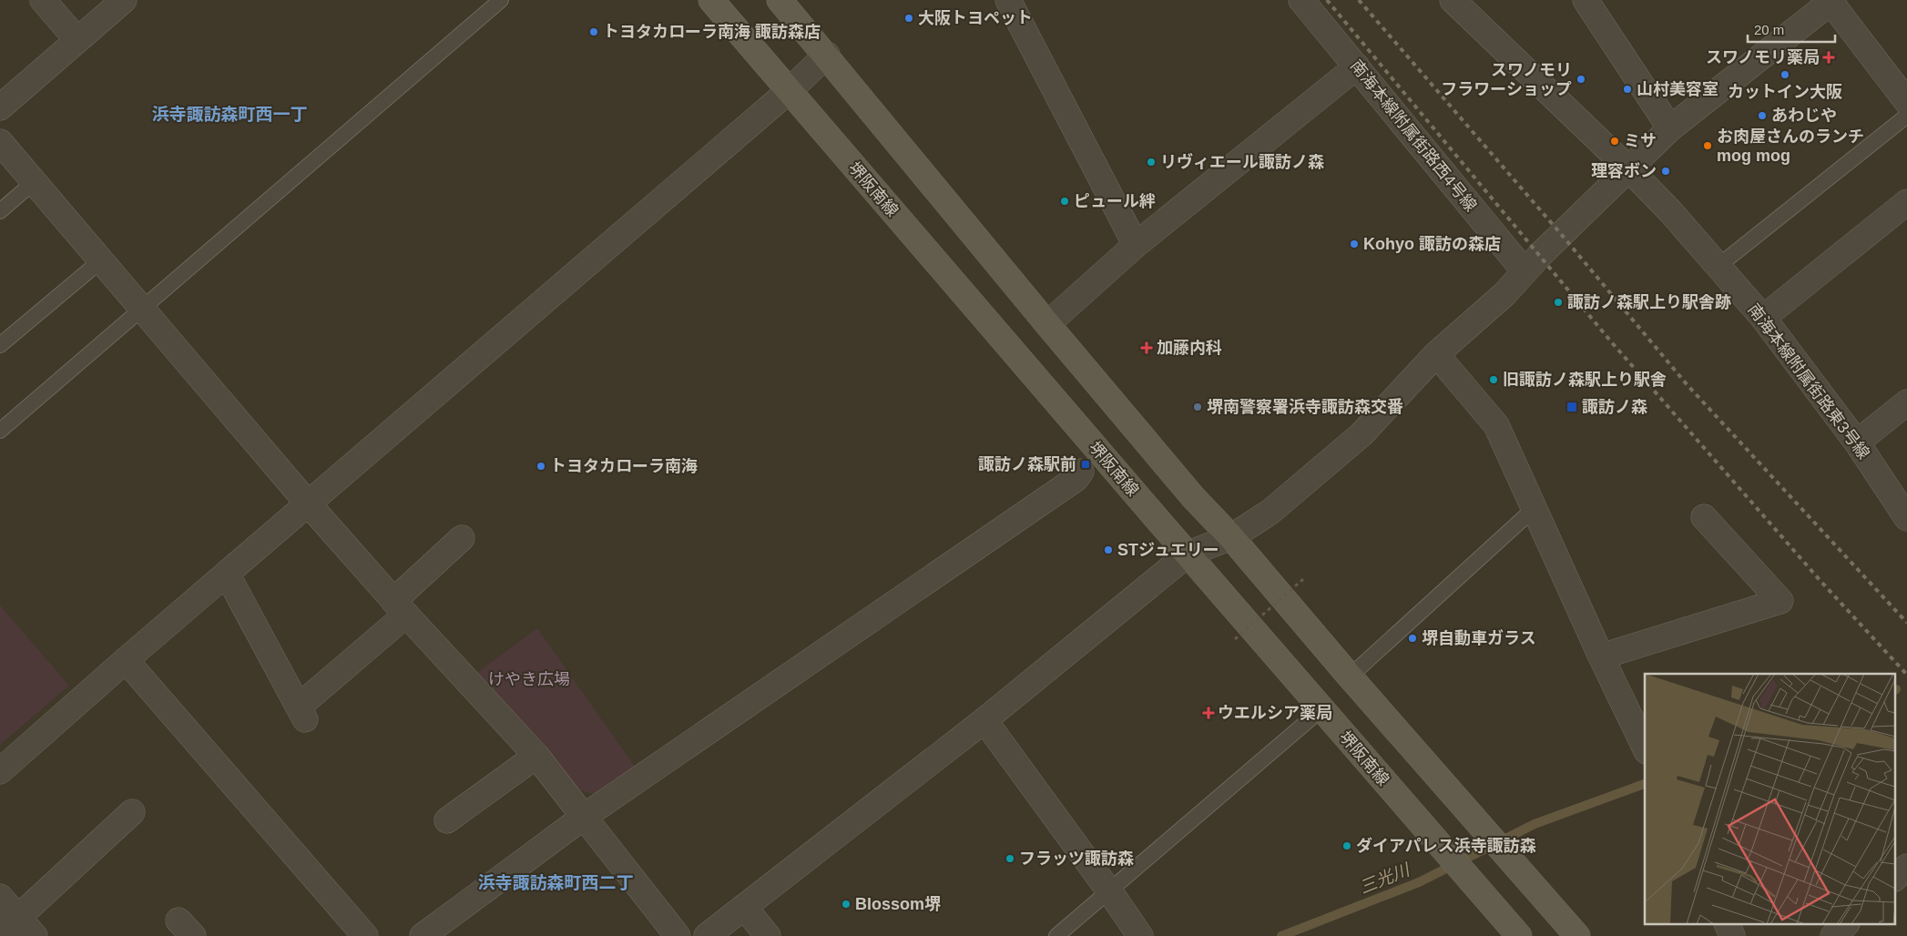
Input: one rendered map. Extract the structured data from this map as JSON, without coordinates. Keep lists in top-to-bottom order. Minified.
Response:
{"streets":{"main road":["堺阪南線"],"street":["南海本線附属街路西4号線","南海本線附属街路東3号線"]},"districts":["浜寺諏訪森町西一丁","浜寺諏訪森町西二丁"],"water":["三光川"],"parks":["けやき広場"],"places":{"other":["大阪トヨペット","トヨタカローラ南海 諏訪森店","カットイン大阪","スワノモリ フラワーショップ","山村美容室","あわじや","ミサ","お肉屋さんのランチ mog mog","リヴィエール諏訪ノ森","理容ボン","ピュール絆","Kohyo 諏訪の森店","諏訪ノ森駅上り駅舎跡","旧諏訪ノ森駅上り駅舎","堺南警察署浜寺諏訪森交番","トヨタカローラ南海","STジュエリー","堺自動車ガラス","ダイアパレス浜寺諏訪森","フラッツ諏訪森","Blossom堺"],"health":["スワノモリ薬局","加藤内科","ウエルシア薬局"],"transit":["諏訪ノ森","諏訪ノ森駅前"]},"scale_bar":"20 m"}
